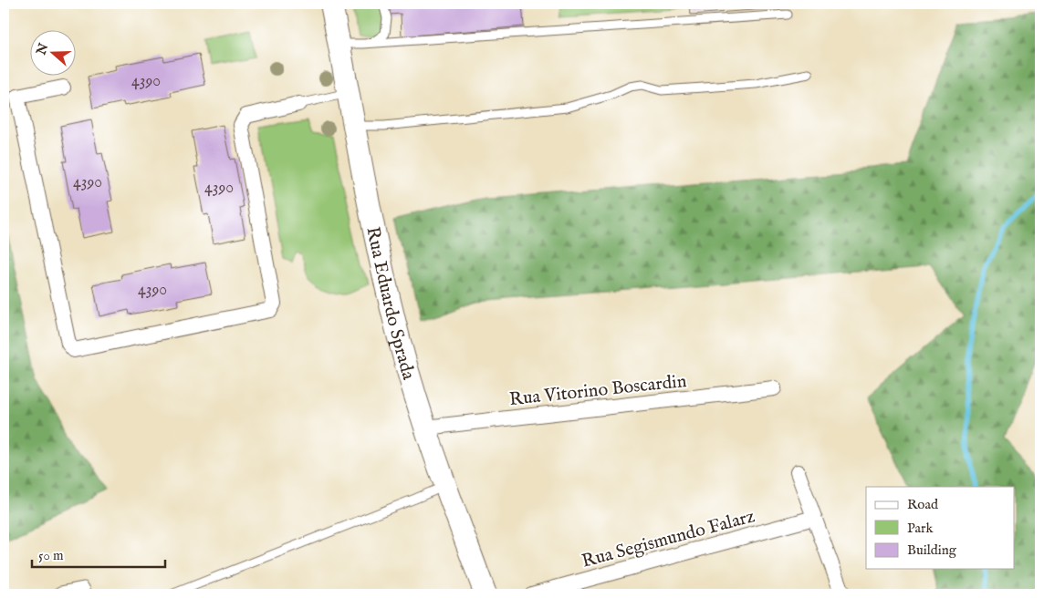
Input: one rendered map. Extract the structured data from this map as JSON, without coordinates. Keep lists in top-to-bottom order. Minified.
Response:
{"streets":{"main road":["Rua Eduardo Sprada"],"street":["Rua Vitorino Boscardin","Rua Segismundo Falarz"]},"crossings":[["Rua Eduardo Sprada","Rua Vitorino Boscardin"]],"house_numbers":["4390","4390","4390","4390"],"legend":["Road","Park","Building"],"scale_bar":"50 m","north":"left"}
